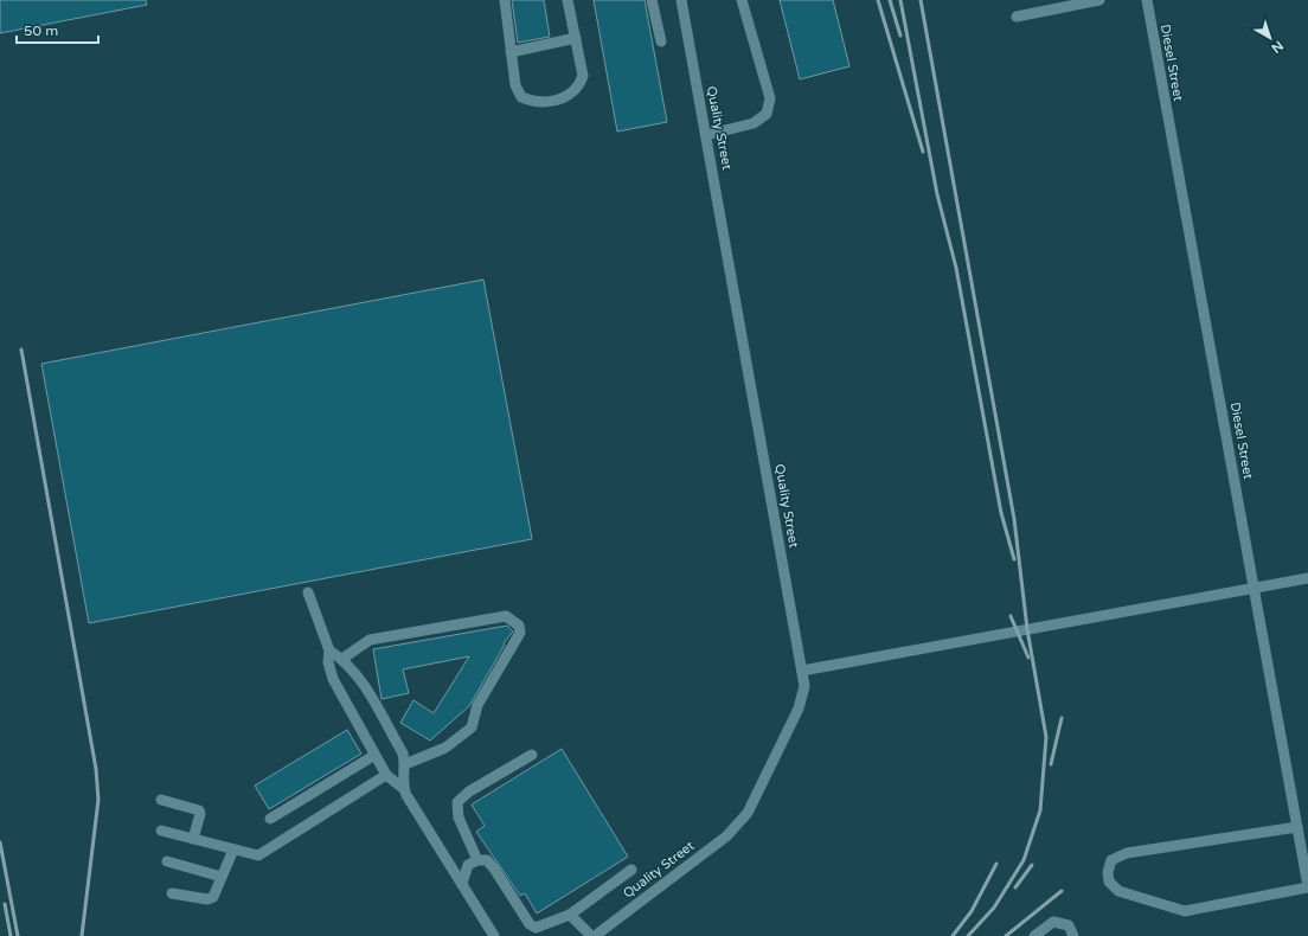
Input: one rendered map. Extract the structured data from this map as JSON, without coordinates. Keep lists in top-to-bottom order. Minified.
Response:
{"streets":{"street":["Diesel Street","Quality Street"]},"scale_bar":"50 m","north":"bottom right"}
